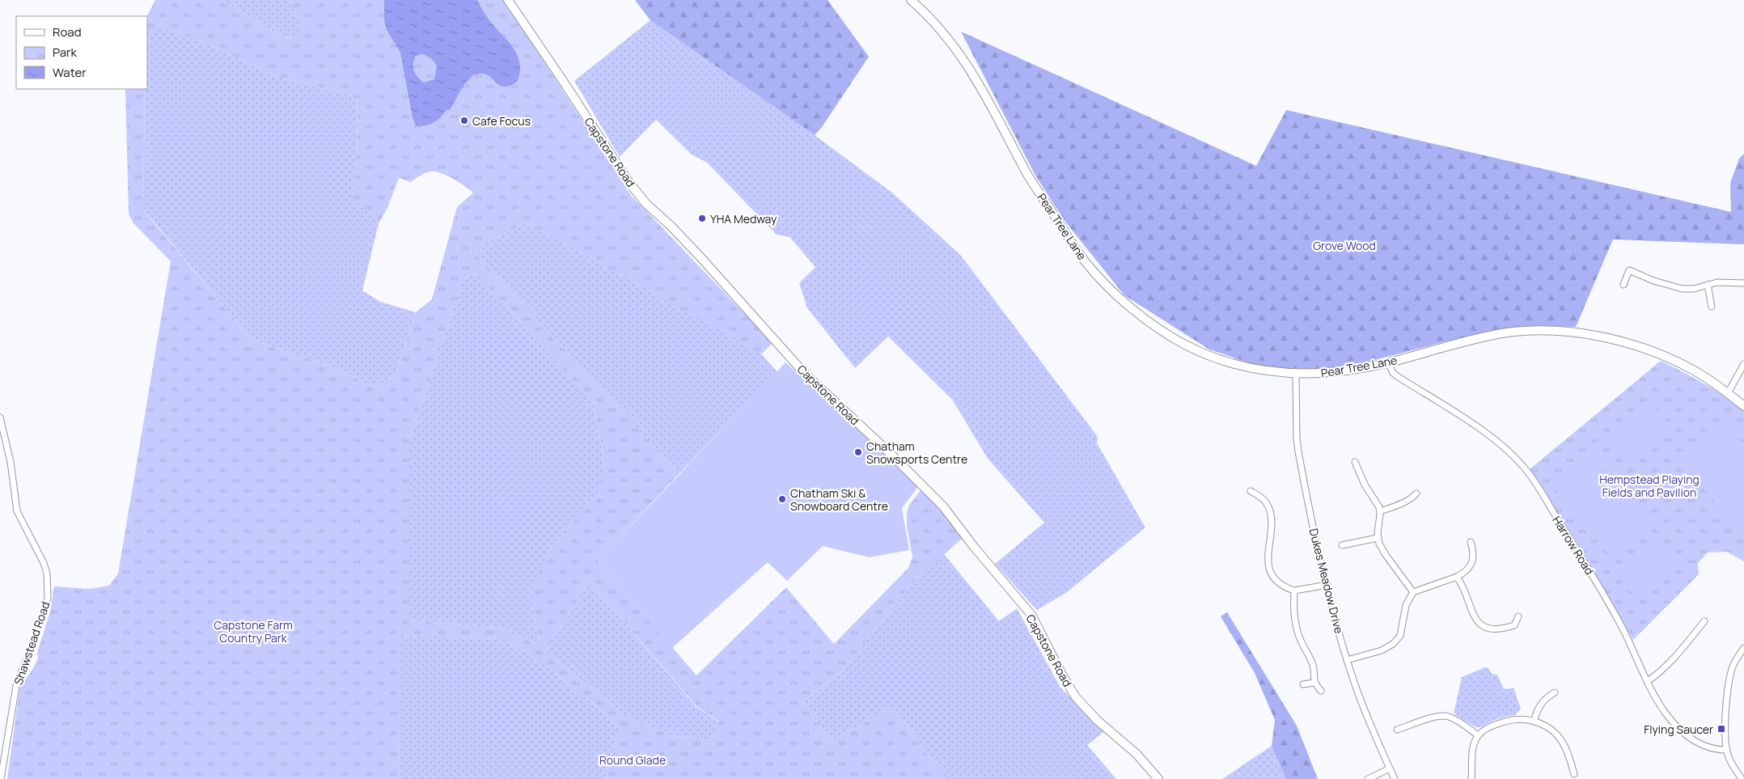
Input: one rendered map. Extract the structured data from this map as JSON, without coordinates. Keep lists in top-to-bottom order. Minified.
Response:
{"streets":{"street":["Capstone Road","Pear Tree Lane","Harrow Road","Dukes Meadow Drive","Shawstead Road"]},"crossings":[["Pear Tree Lane","Harrow Road"],["Pear Tree Lane","Dukes Meadow Drive"]],"parks":["Grove Wood","Hempstead Playing Fields and Pavilion","Capstone Farm Country Park","Round Glade"],"places":{"other":["Cafe Focus","YHA Medway","Chatham Snowsports Centre","Chatham Ski & Snowboard Centre"],"transit":["Flying Saucer"]},"legend":["Road","Park","Water"]}
